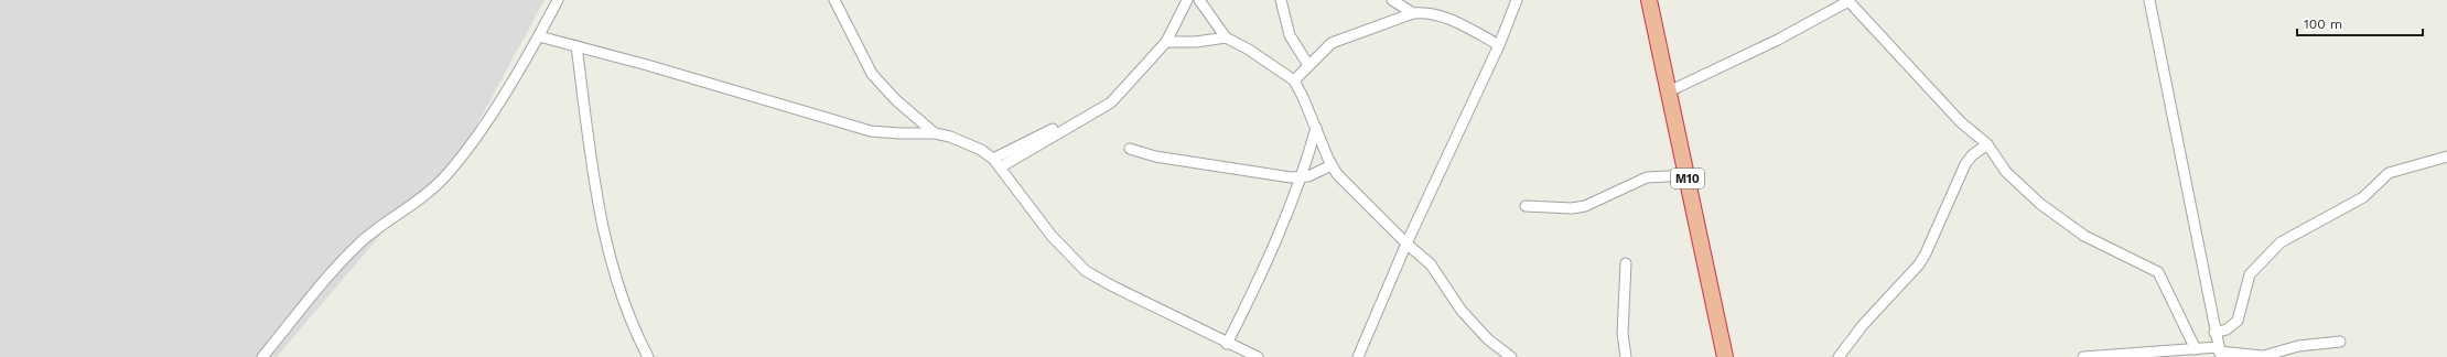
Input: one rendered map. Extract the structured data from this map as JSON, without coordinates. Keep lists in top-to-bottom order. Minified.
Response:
{"streets":{"highway":["M10"]},"scale_bar":"100 m"}
